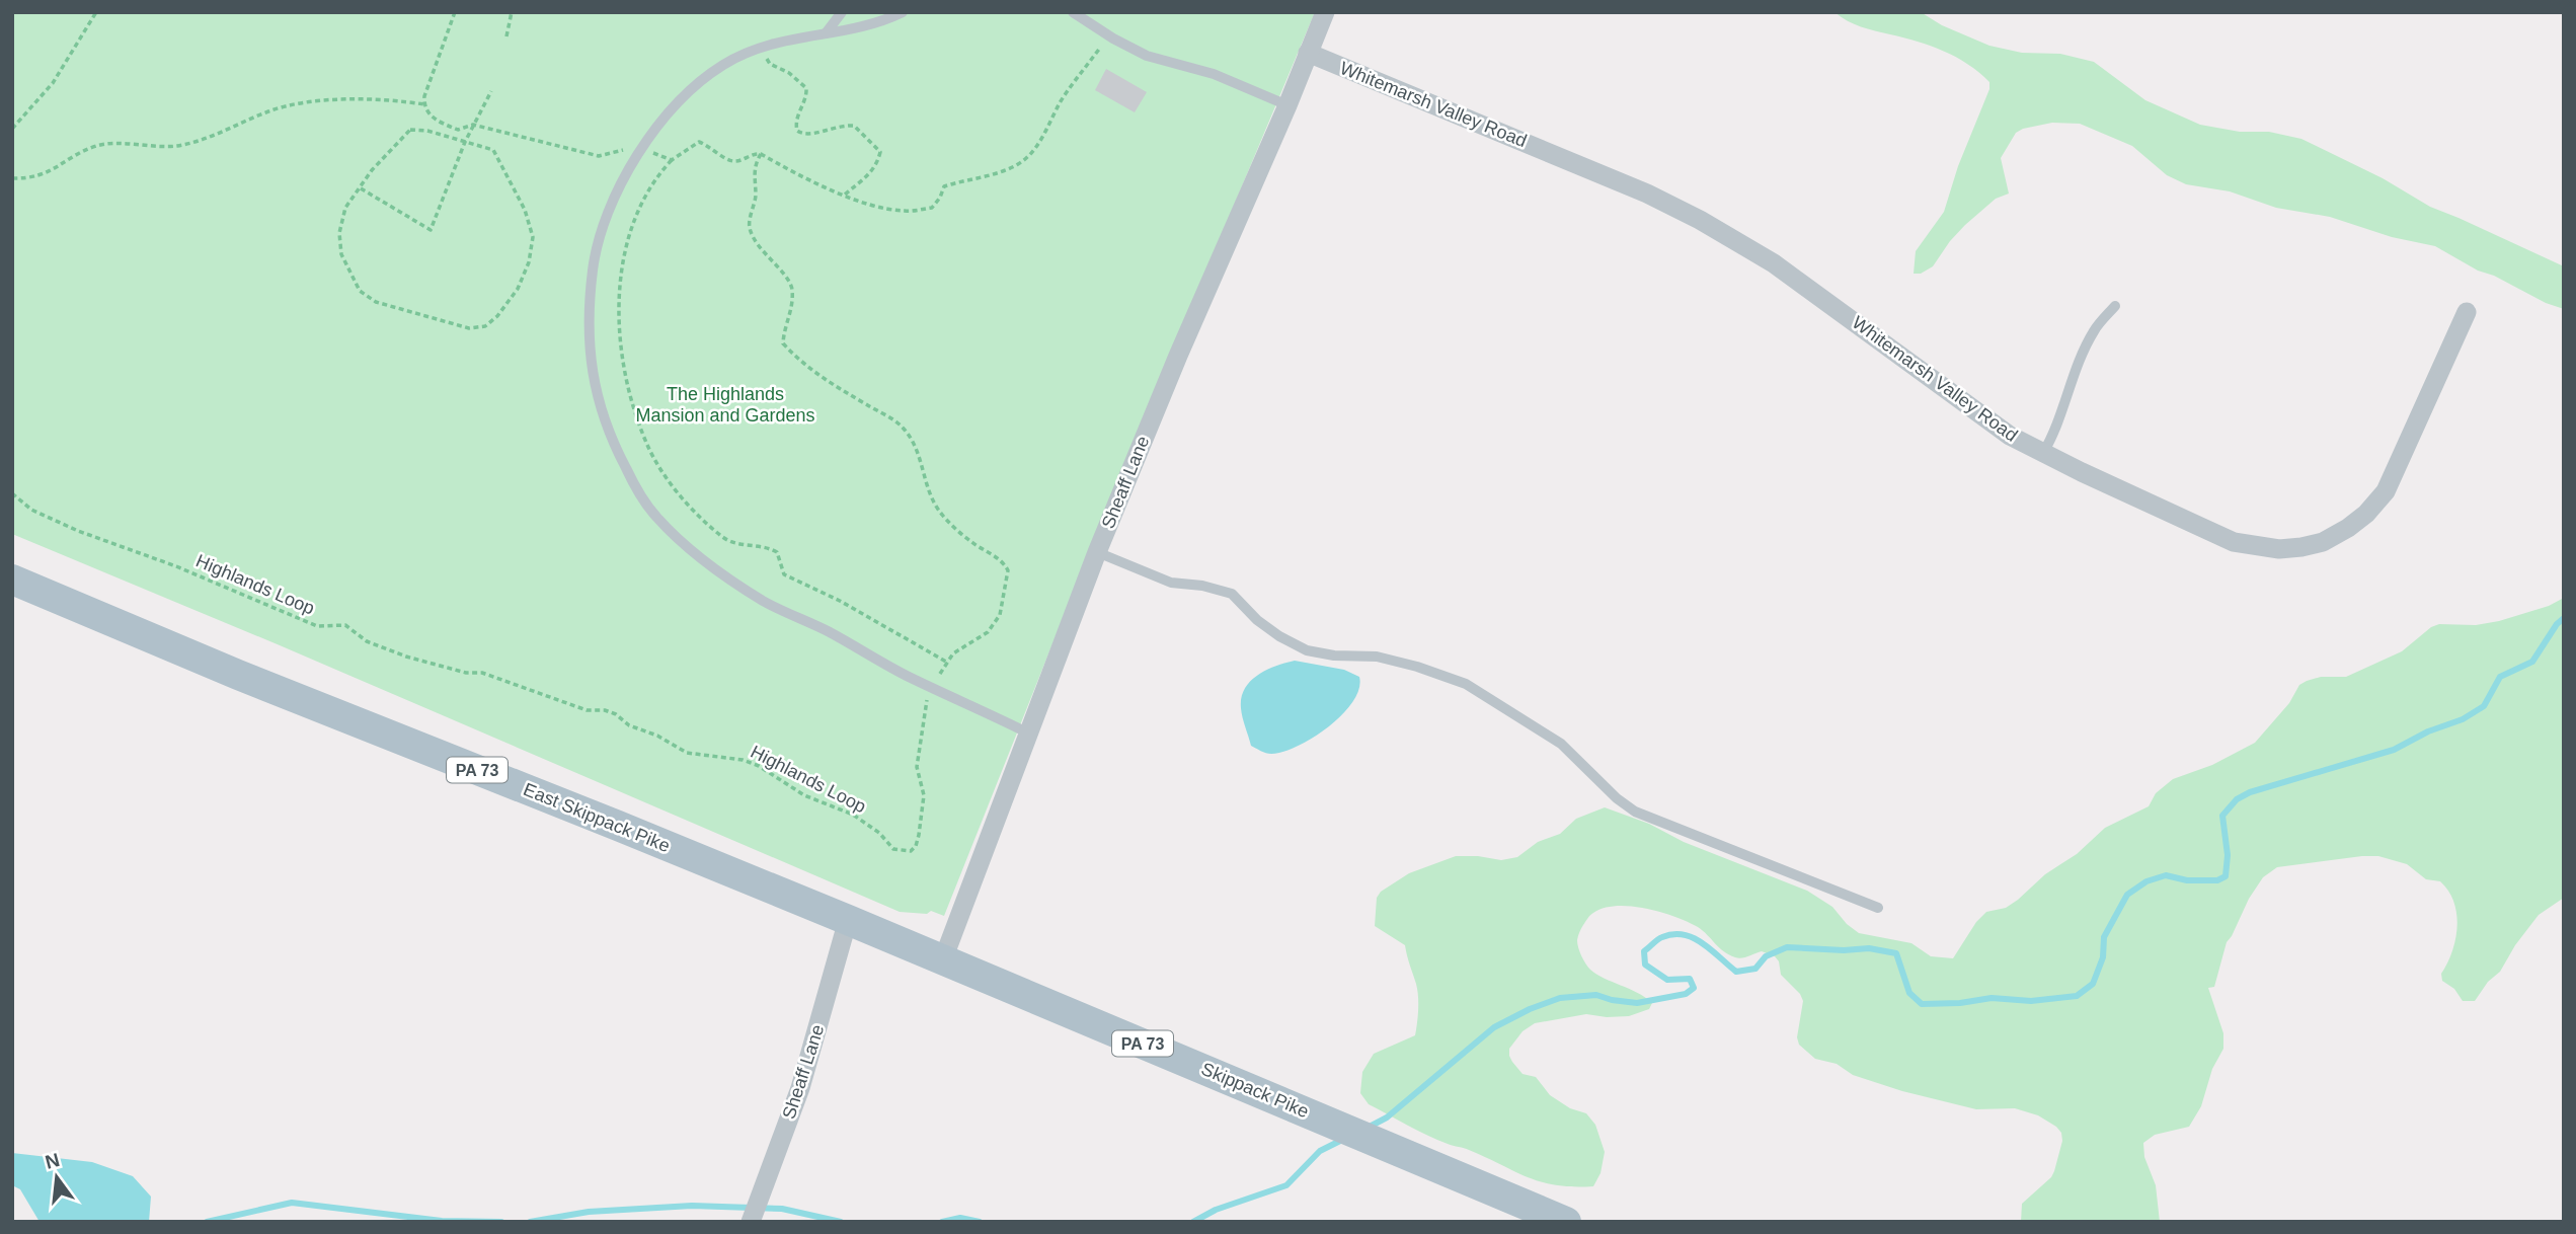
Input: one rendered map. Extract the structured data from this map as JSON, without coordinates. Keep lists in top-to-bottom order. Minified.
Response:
{"streets":{"main road":["PA 73","East Skippack Pike","Skippack Pike"],"street":["Whitemarsh Valley Road","Sheaff Lane"],"path":["Highlands Loop"]},"crossings":[["Whitemarsh Valley Road","Sheaff Lane"],["Sheaff Lane","East Skippack Pike"],["Sheaff Lane","Skippack Pike"],["East Skippack Pike","Skippack Pike"]],"parks":["The Highlands Mansion and Gardens"],"north":"top"}
